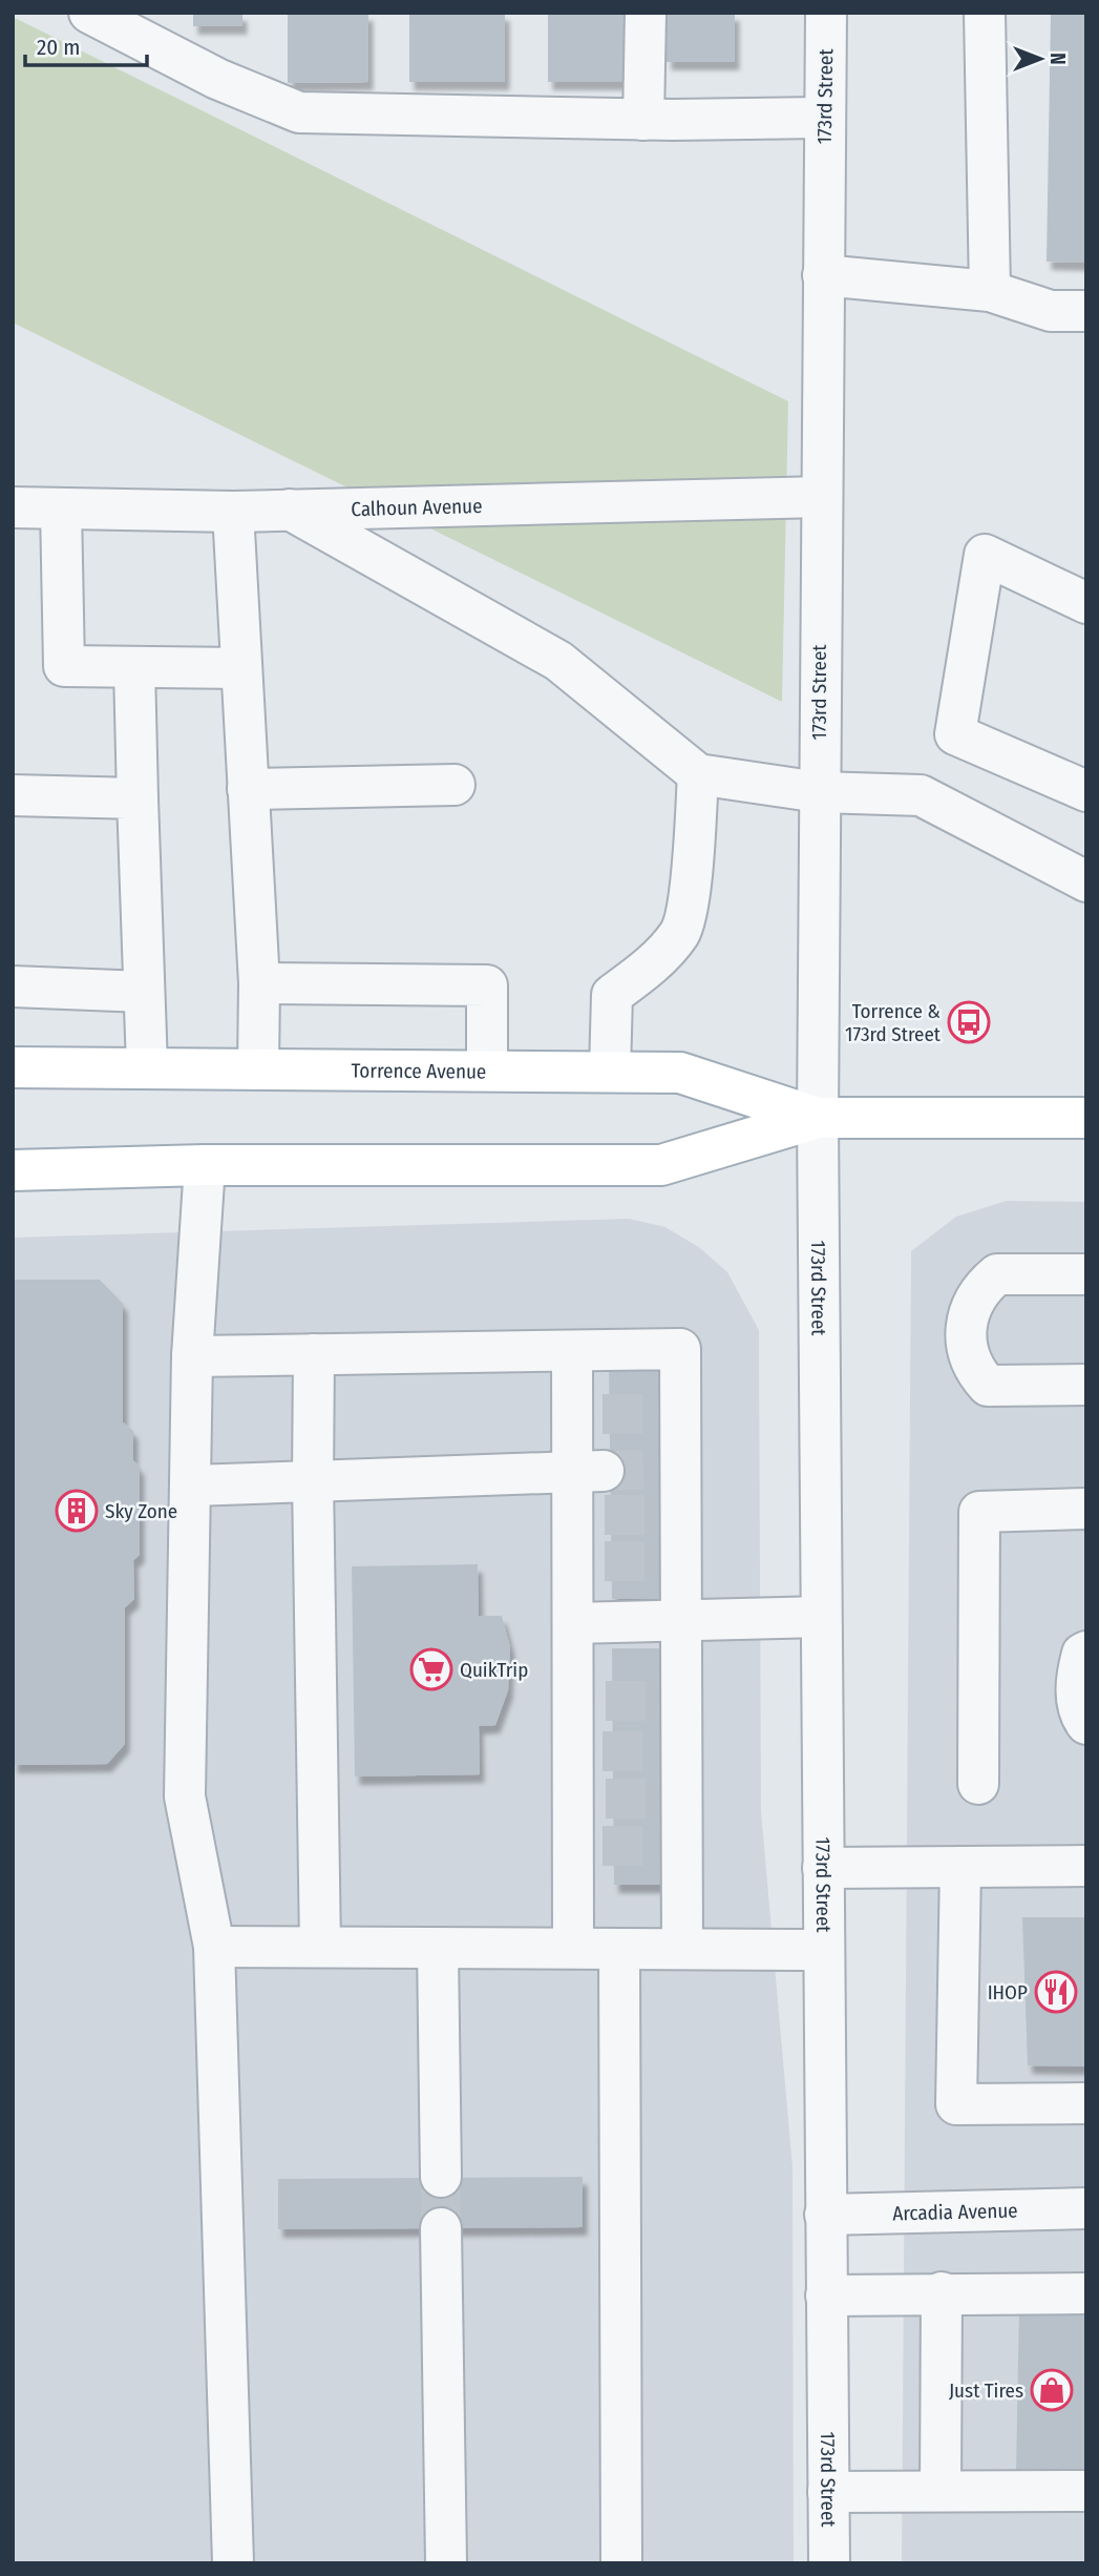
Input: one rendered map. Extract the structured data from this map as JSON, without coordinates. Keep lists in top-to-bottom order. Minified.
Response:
{"streets":{"main road":["Torrence Avenue"],"street":["173rd Street","Calhoun Avenue","Arcadia Avenue"]},"crossings":[["173rd Street","Calhoun Avenue"],["173rd Street","Torrence Avenue"],["173rd Street","Arcadia Avenue"]],"places":{"bus stop":["Torrence & 173rd Street"],"building":["Sky Zone"],"supermarket":["QuikTrip"],"restaurant":["IHOP"],"shop":["Just Tires"]},"scale_bar":"20 m","north":"right"}
